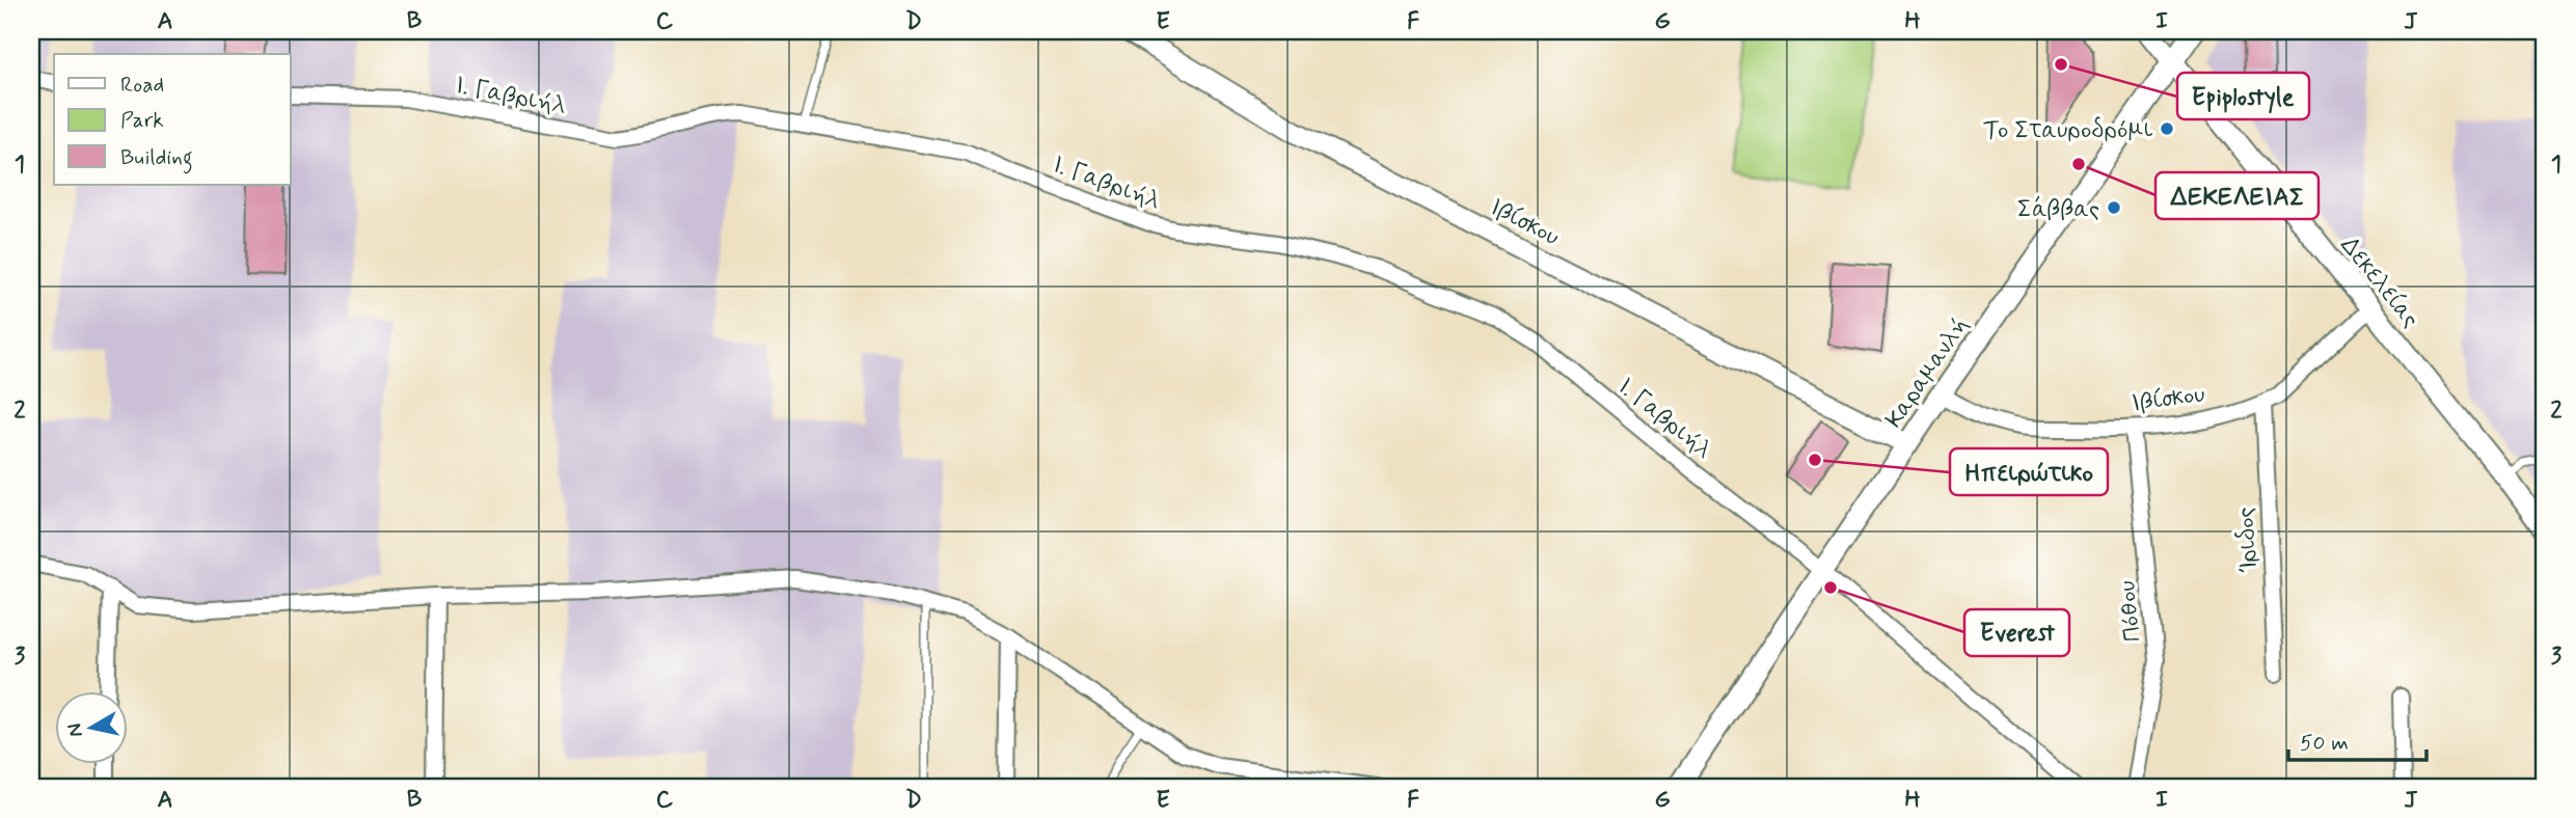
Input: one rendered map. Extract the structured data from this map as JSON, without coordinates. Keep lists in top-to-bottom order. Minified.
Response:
{"streets":{"main road":["Ιβίσκου","Δεκελείας","Καραμανλή"],"street":["Ι. Γαβριήλ","Ίριδος","Πόθου"]},"crossings":[["Ι. Γαβριήλ","Καραμανλή"],["Ιβίσκου","Δεκελείας"],["Ιβίσκου","Καραμανλή"],["Ιβίσκου","Ίριδος"],["Ιβίσκου","Πόθου"],["Δεκελείας","Καραμανλή"]],"places":["Epiplostyle","Το Σταυροδρόμι","ΔΕΚΕΛΕΙΑΣ","Σάββας","Ηπειρώτικο","Everest"],"legend":["Road","Park","Building"],"scale_bar":"50 m","north":"left","grid":{"columns":["A","B","C","D","E","F","G","H","I","J"],"rows":["1","2","3"]}}
